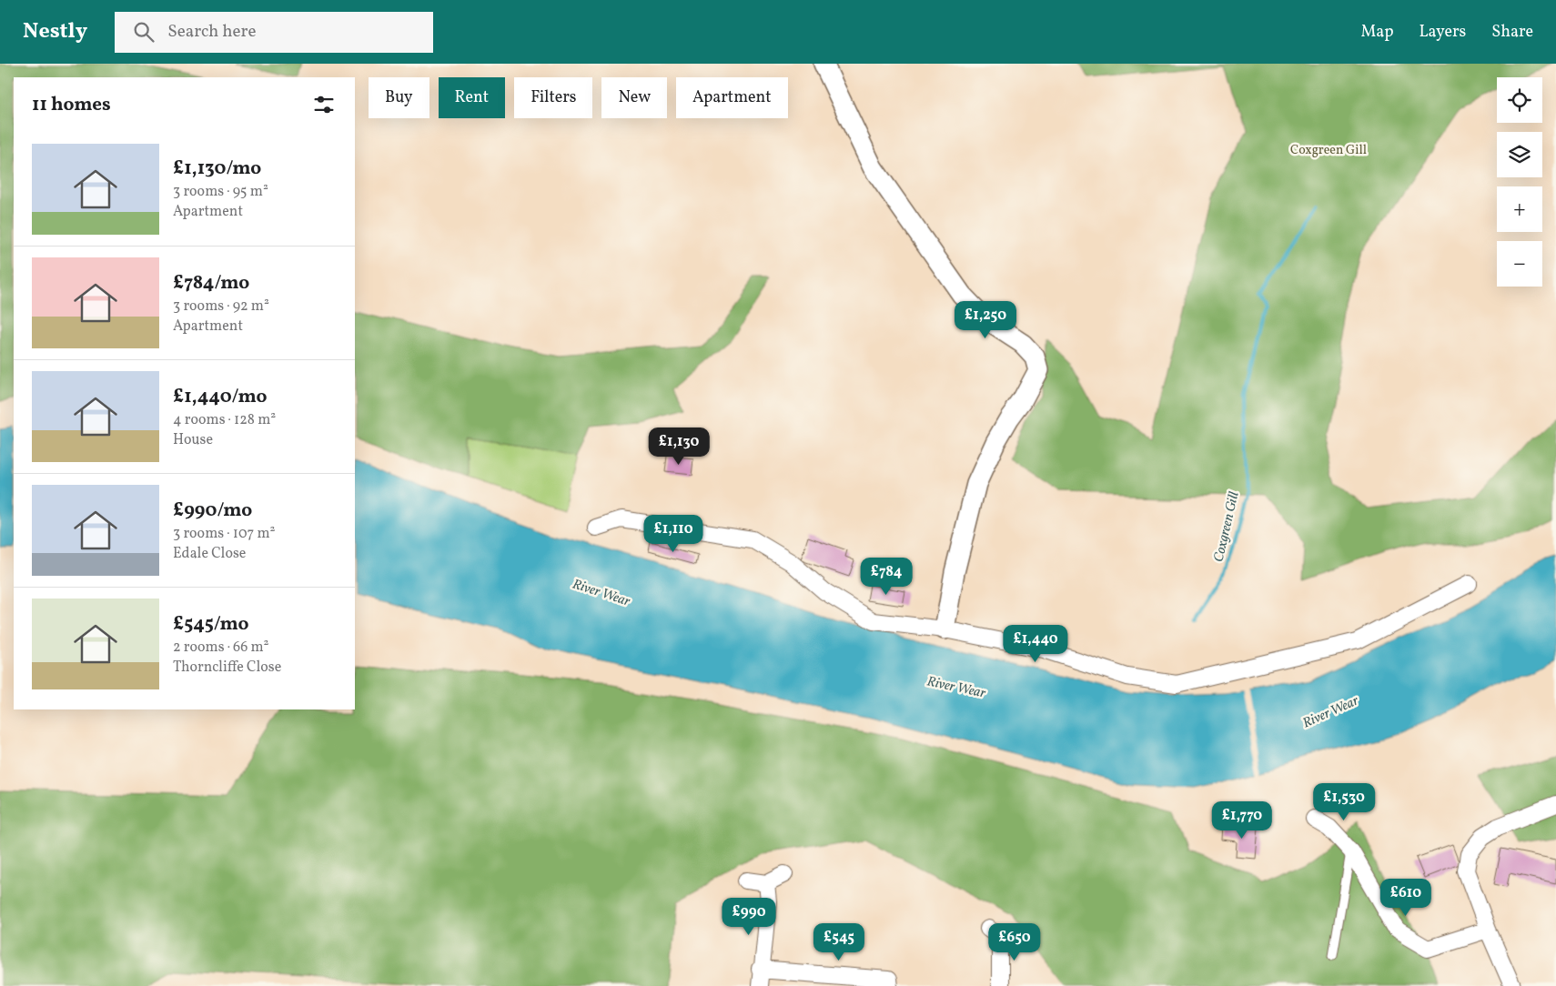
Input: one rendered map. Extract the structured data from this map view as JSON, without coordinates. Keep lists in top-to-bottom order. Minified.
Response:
{"water":["Coxgreen Gill","River Wear"],"parks":["Coxgreen Gill"],"page":{"header":"Nestly","search":"Search here","nav":["Map","Layers","Share"],"map_buttons":["+","−"],"chip":["Buy","Rent","Filters","New","Apartment"],"heading":"11 homes","list":[{"name":"£1,130/mo","note":"3 rooms · 95 m² · Apartment"},{"name":"£784/mo","note":"3 rooms · 92 m² · Apartment"},{"name":"£1,440/mo","note":"4 rooms · 128 m² · House"},{"name":"£990/mo","note":"3 rooms · 107 m² · Edale Close"},{"name":"£545/mo","note":"2 rooms · 66 m² · Thorncliffe Close"}],"price":["£1,250","£1,130","£1,110","£784","£1,440","£1,530","£1,770","£610","£990","£545","£650"]}}
